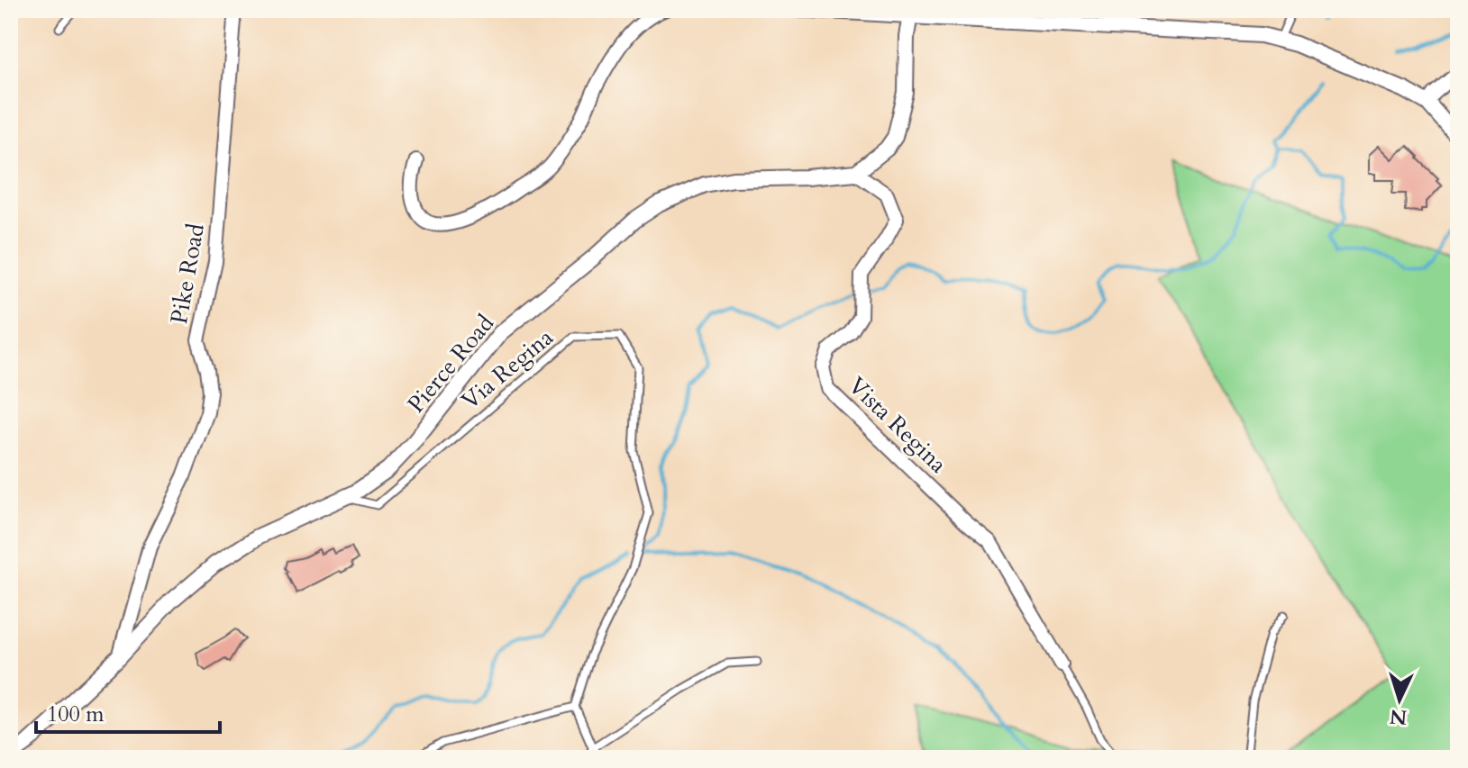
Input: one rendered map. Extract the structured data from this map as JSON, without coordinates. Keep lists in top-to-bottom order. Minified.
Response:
{"streets":{"street":["Pike Road","Pierce Road","Vista Regina"],"lane":["Via Regina"]},"crossings":[["Pike Road","Pierce Road"],["Pierce Road","Via Regina"],["Pierce Road","Vista Regina"]],"scale_bar":"100 m","north":"bottom"}
